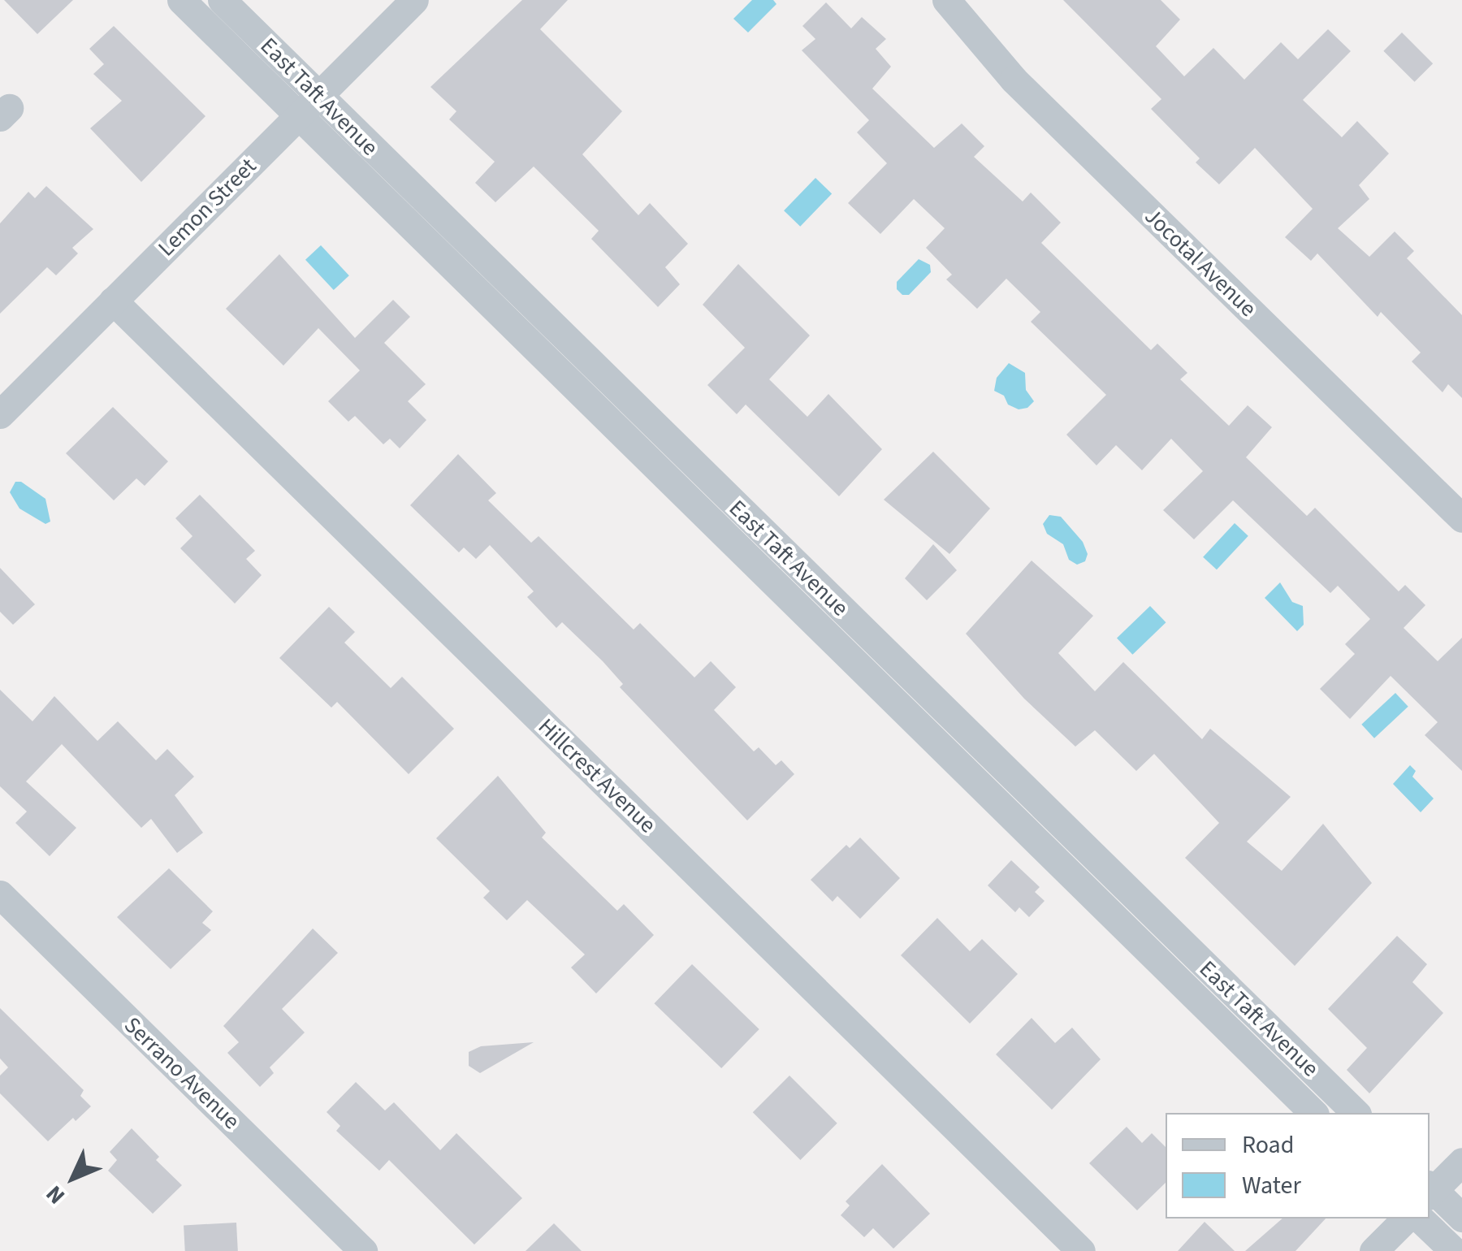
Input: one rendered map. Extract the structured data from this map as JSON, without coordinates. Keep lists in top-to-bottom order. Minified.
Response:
{"streets":{"street":["East Taft Avenue","Lemon Street","Jocotal Avenue","Hillcrest Avenue","Serrano Avenue"]},"crossings":[["East Taft Avenue","Lemon Street"],["Lemon Street","Hillcrest Avenue"]],"legend":["Road","Water"],"north":"bottom left"}
